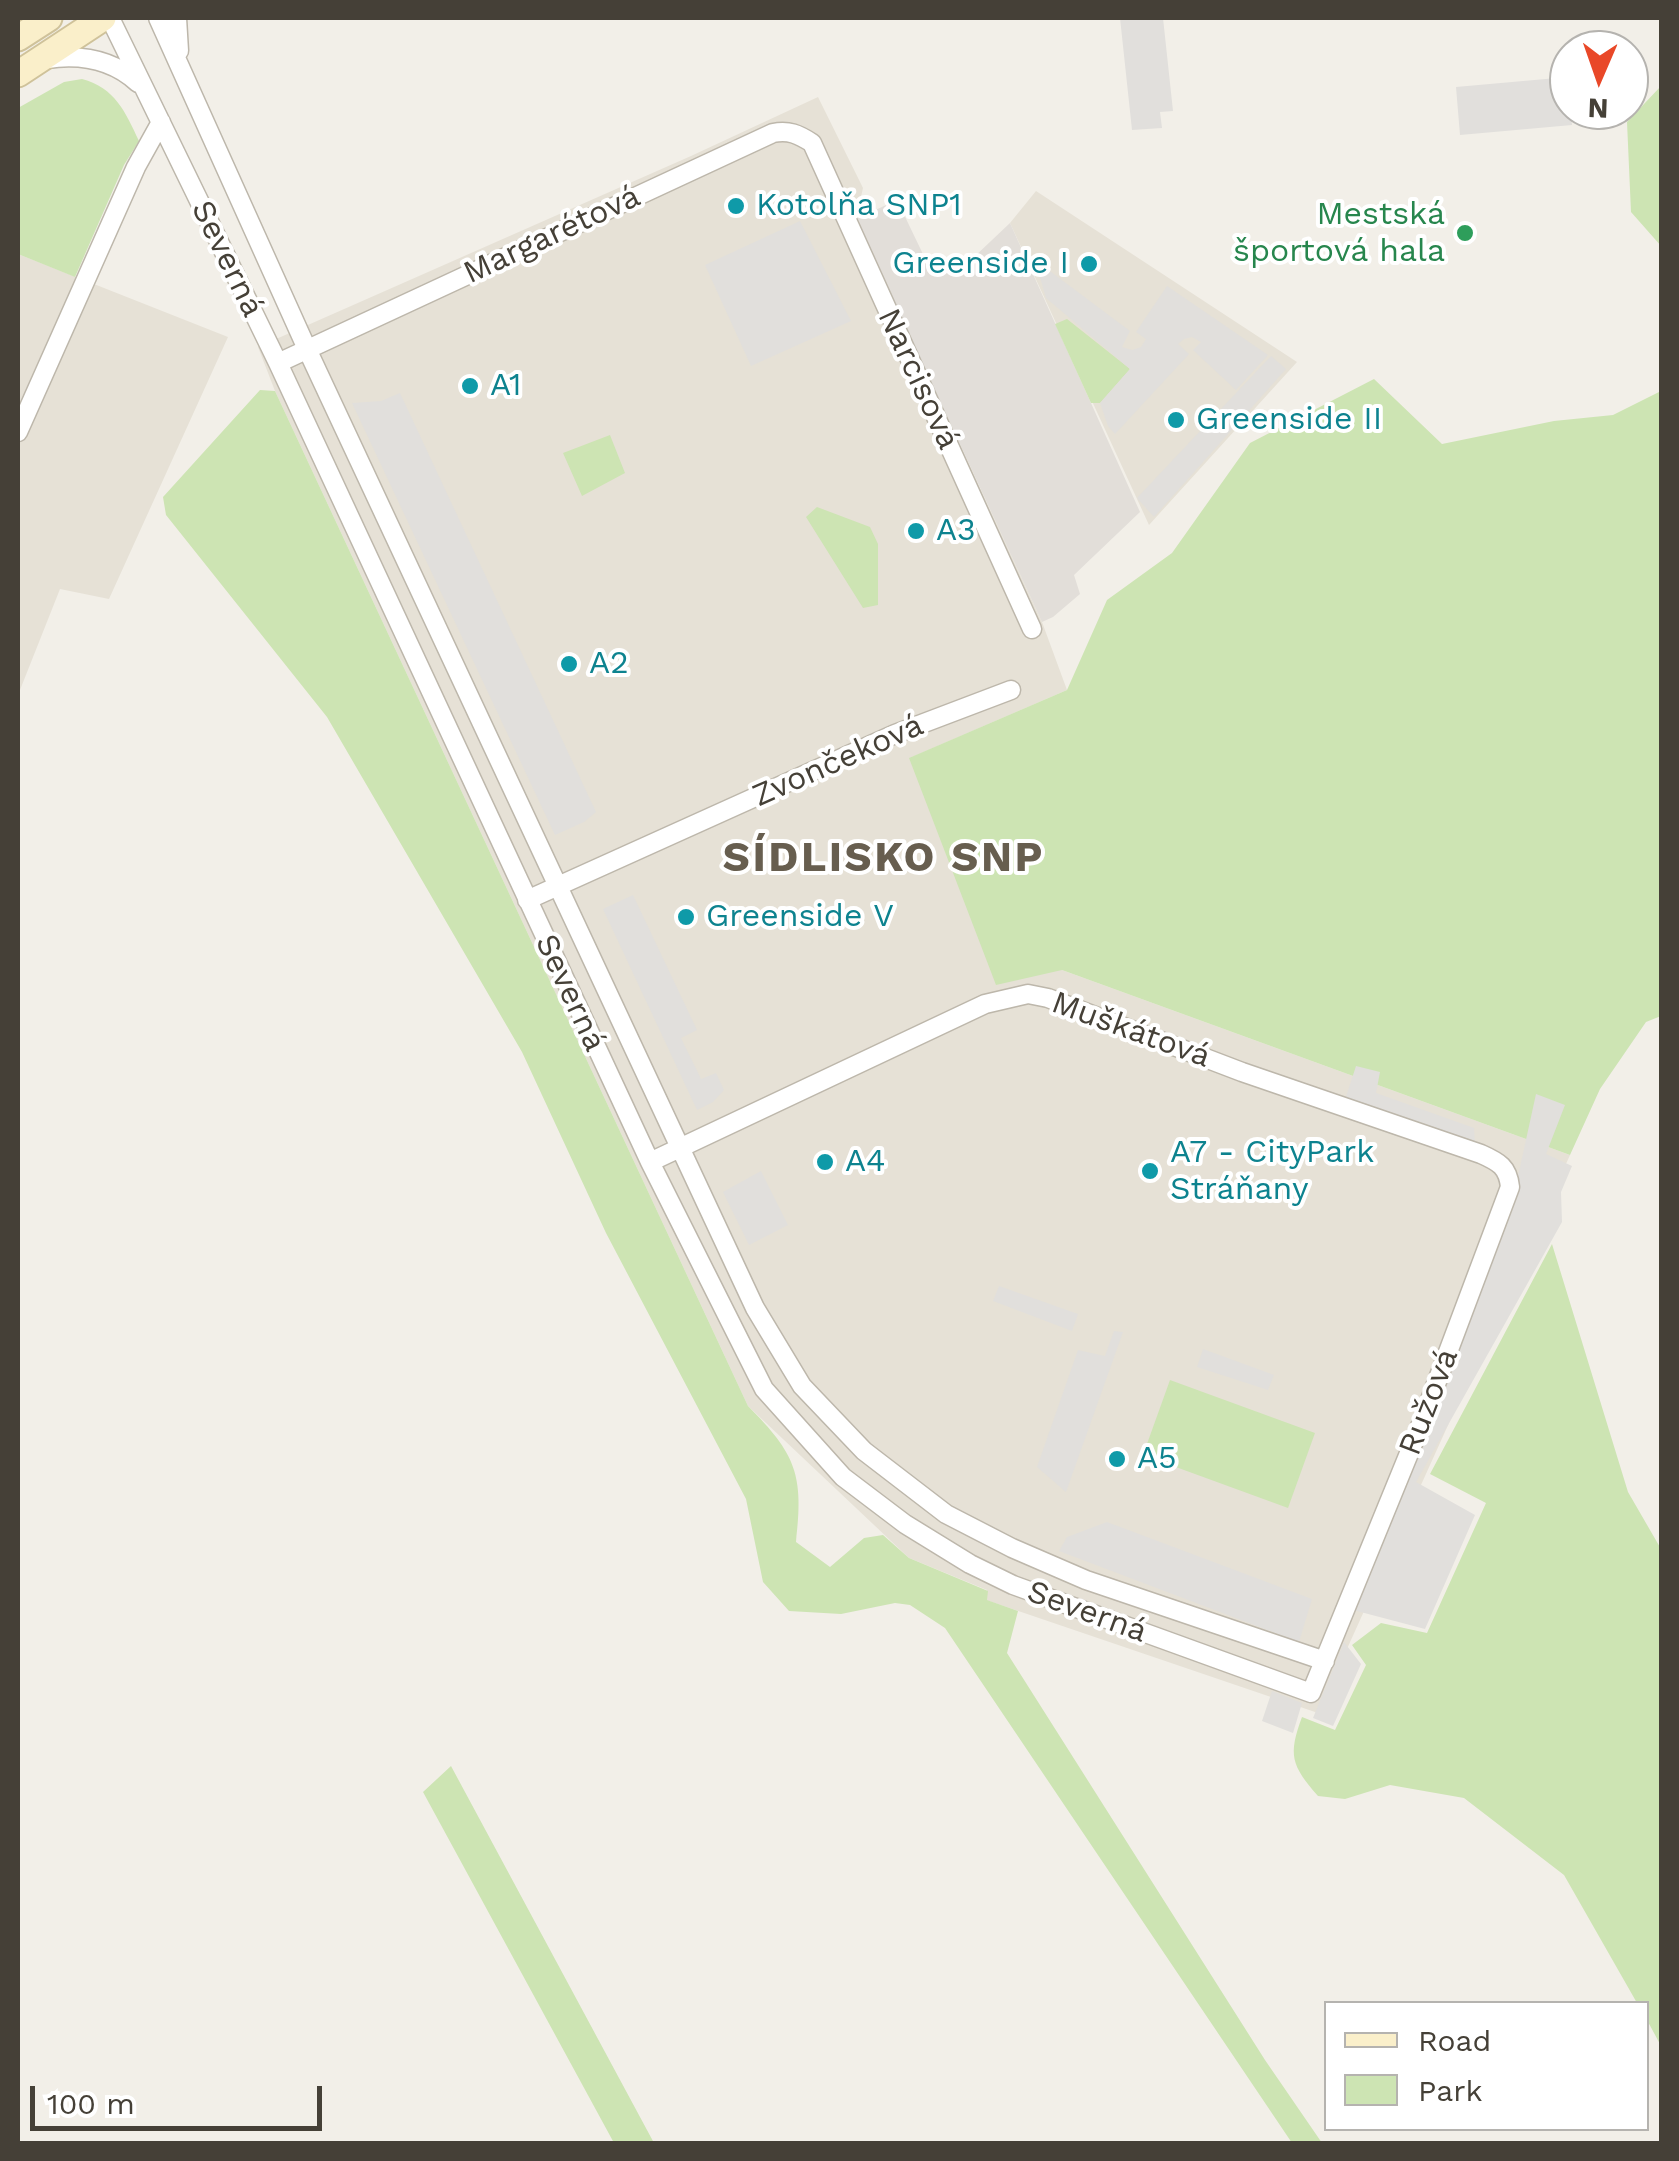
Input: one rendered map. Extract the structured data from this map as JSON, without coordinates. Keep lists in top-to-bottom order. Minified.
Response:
{"streets":{"street":["Margarétová","Severná","Narcisová","Zvončeková","Muškátová","Ružová"]},"crossings":[["Margarétová","Severná"],["Margarétová","Narcisová"],["Severná","Zvončeková"],["Severná","Muškátová"],["Severná","Ružová"],["Muškátová","Ružová"]],"districts":["SÍDLISKO SNP"],"places":["Kotolňa SNP1","Mestská športová hala","Greenside I","A1","Greenside II","A3","A2","Greenside V","A4","A7 - CityPark Stráňany","A5"],"legend":["Road","Park"],"scale_bar":"100 m","north":"bottom"}
